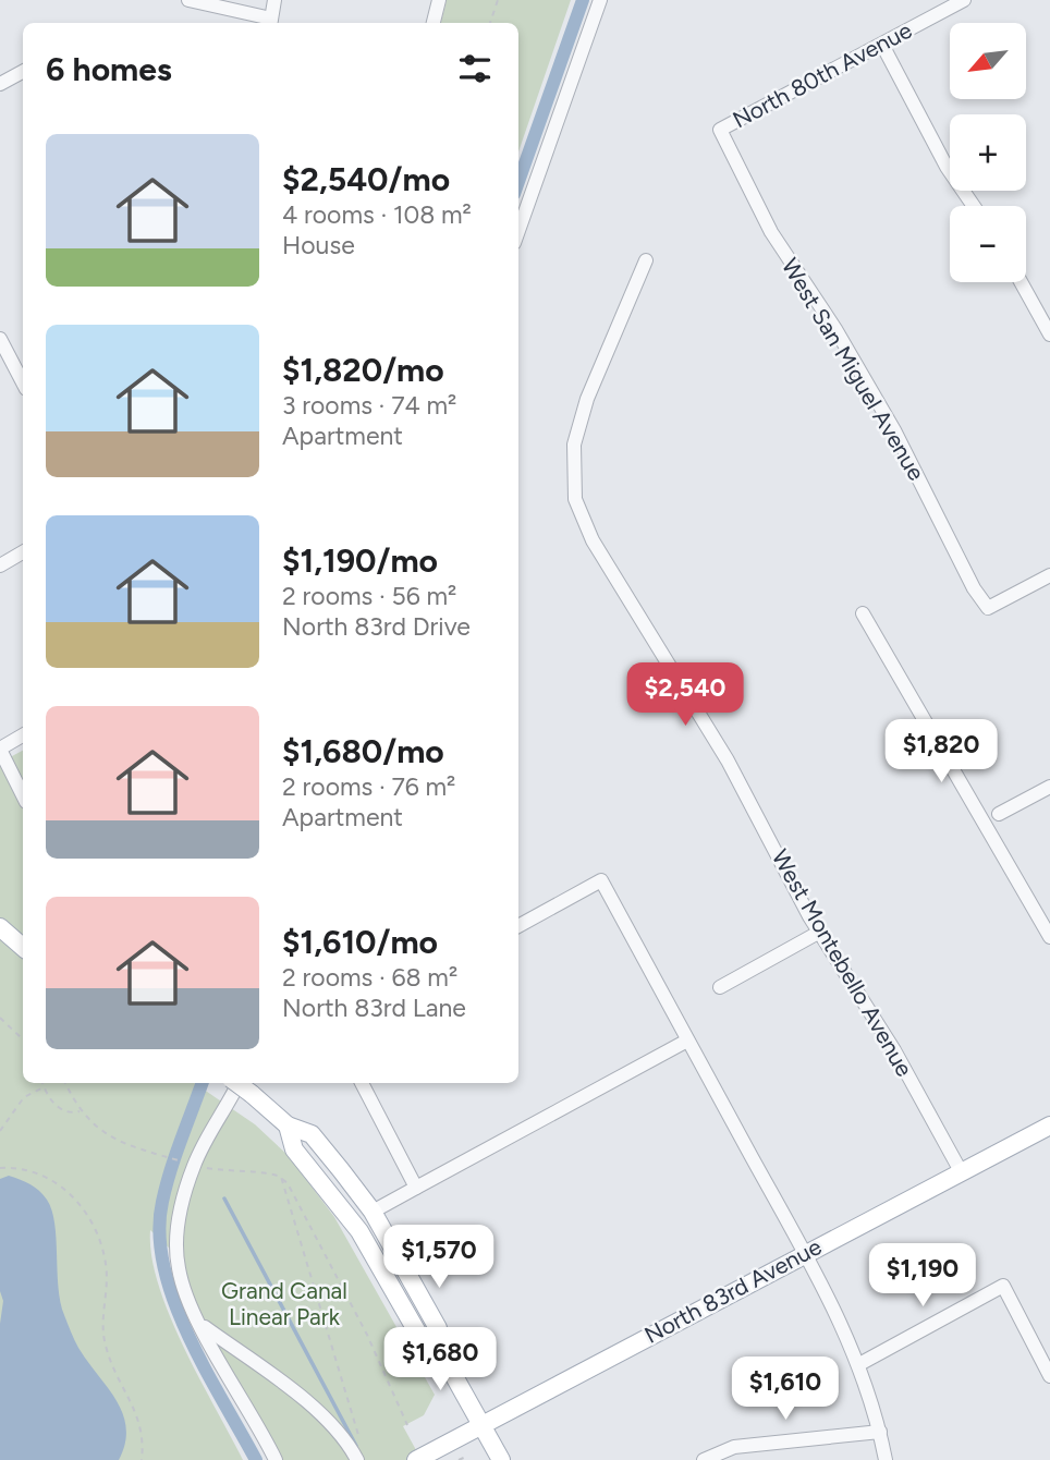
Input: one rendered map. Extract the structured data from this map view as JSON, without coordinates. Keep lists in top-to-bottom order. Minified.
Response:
{"streets":{"main road":["North 83rd Avenue"],"street":["North 80th Avenue","West San Miguel Avenue","West Montebello Avenue"]},"crossings":[["North 80th Avenue","West San Miguel Avenue"],["West Montebello Avenue","North 83rd Avenue"]],"parks":["Grand Canal Linear Park"],"north":"bottom left","page":{"map_buttons":["+","−"],"heading":"6 homes","list":[{"name":"$2,540/mo","note":"4 rooms · 108 m² · House"},{"name":"$1,820/mo","note":"3 rooms · 74 m² · Apartment"},{"name":"$1,190/mo","note":"2 rooms · 56 m² · North 83rd Drive"},{"name":"$1,680/mo","note":"2 rooms · 76 m² · Apartment"},{"name":"$1,610/mo","note":"2 rooms · 68 m² · North 83rd Lane"}],"price":["$2,540","$1,820","$1,570","$1,190","$1,680","$1,610"]}}
